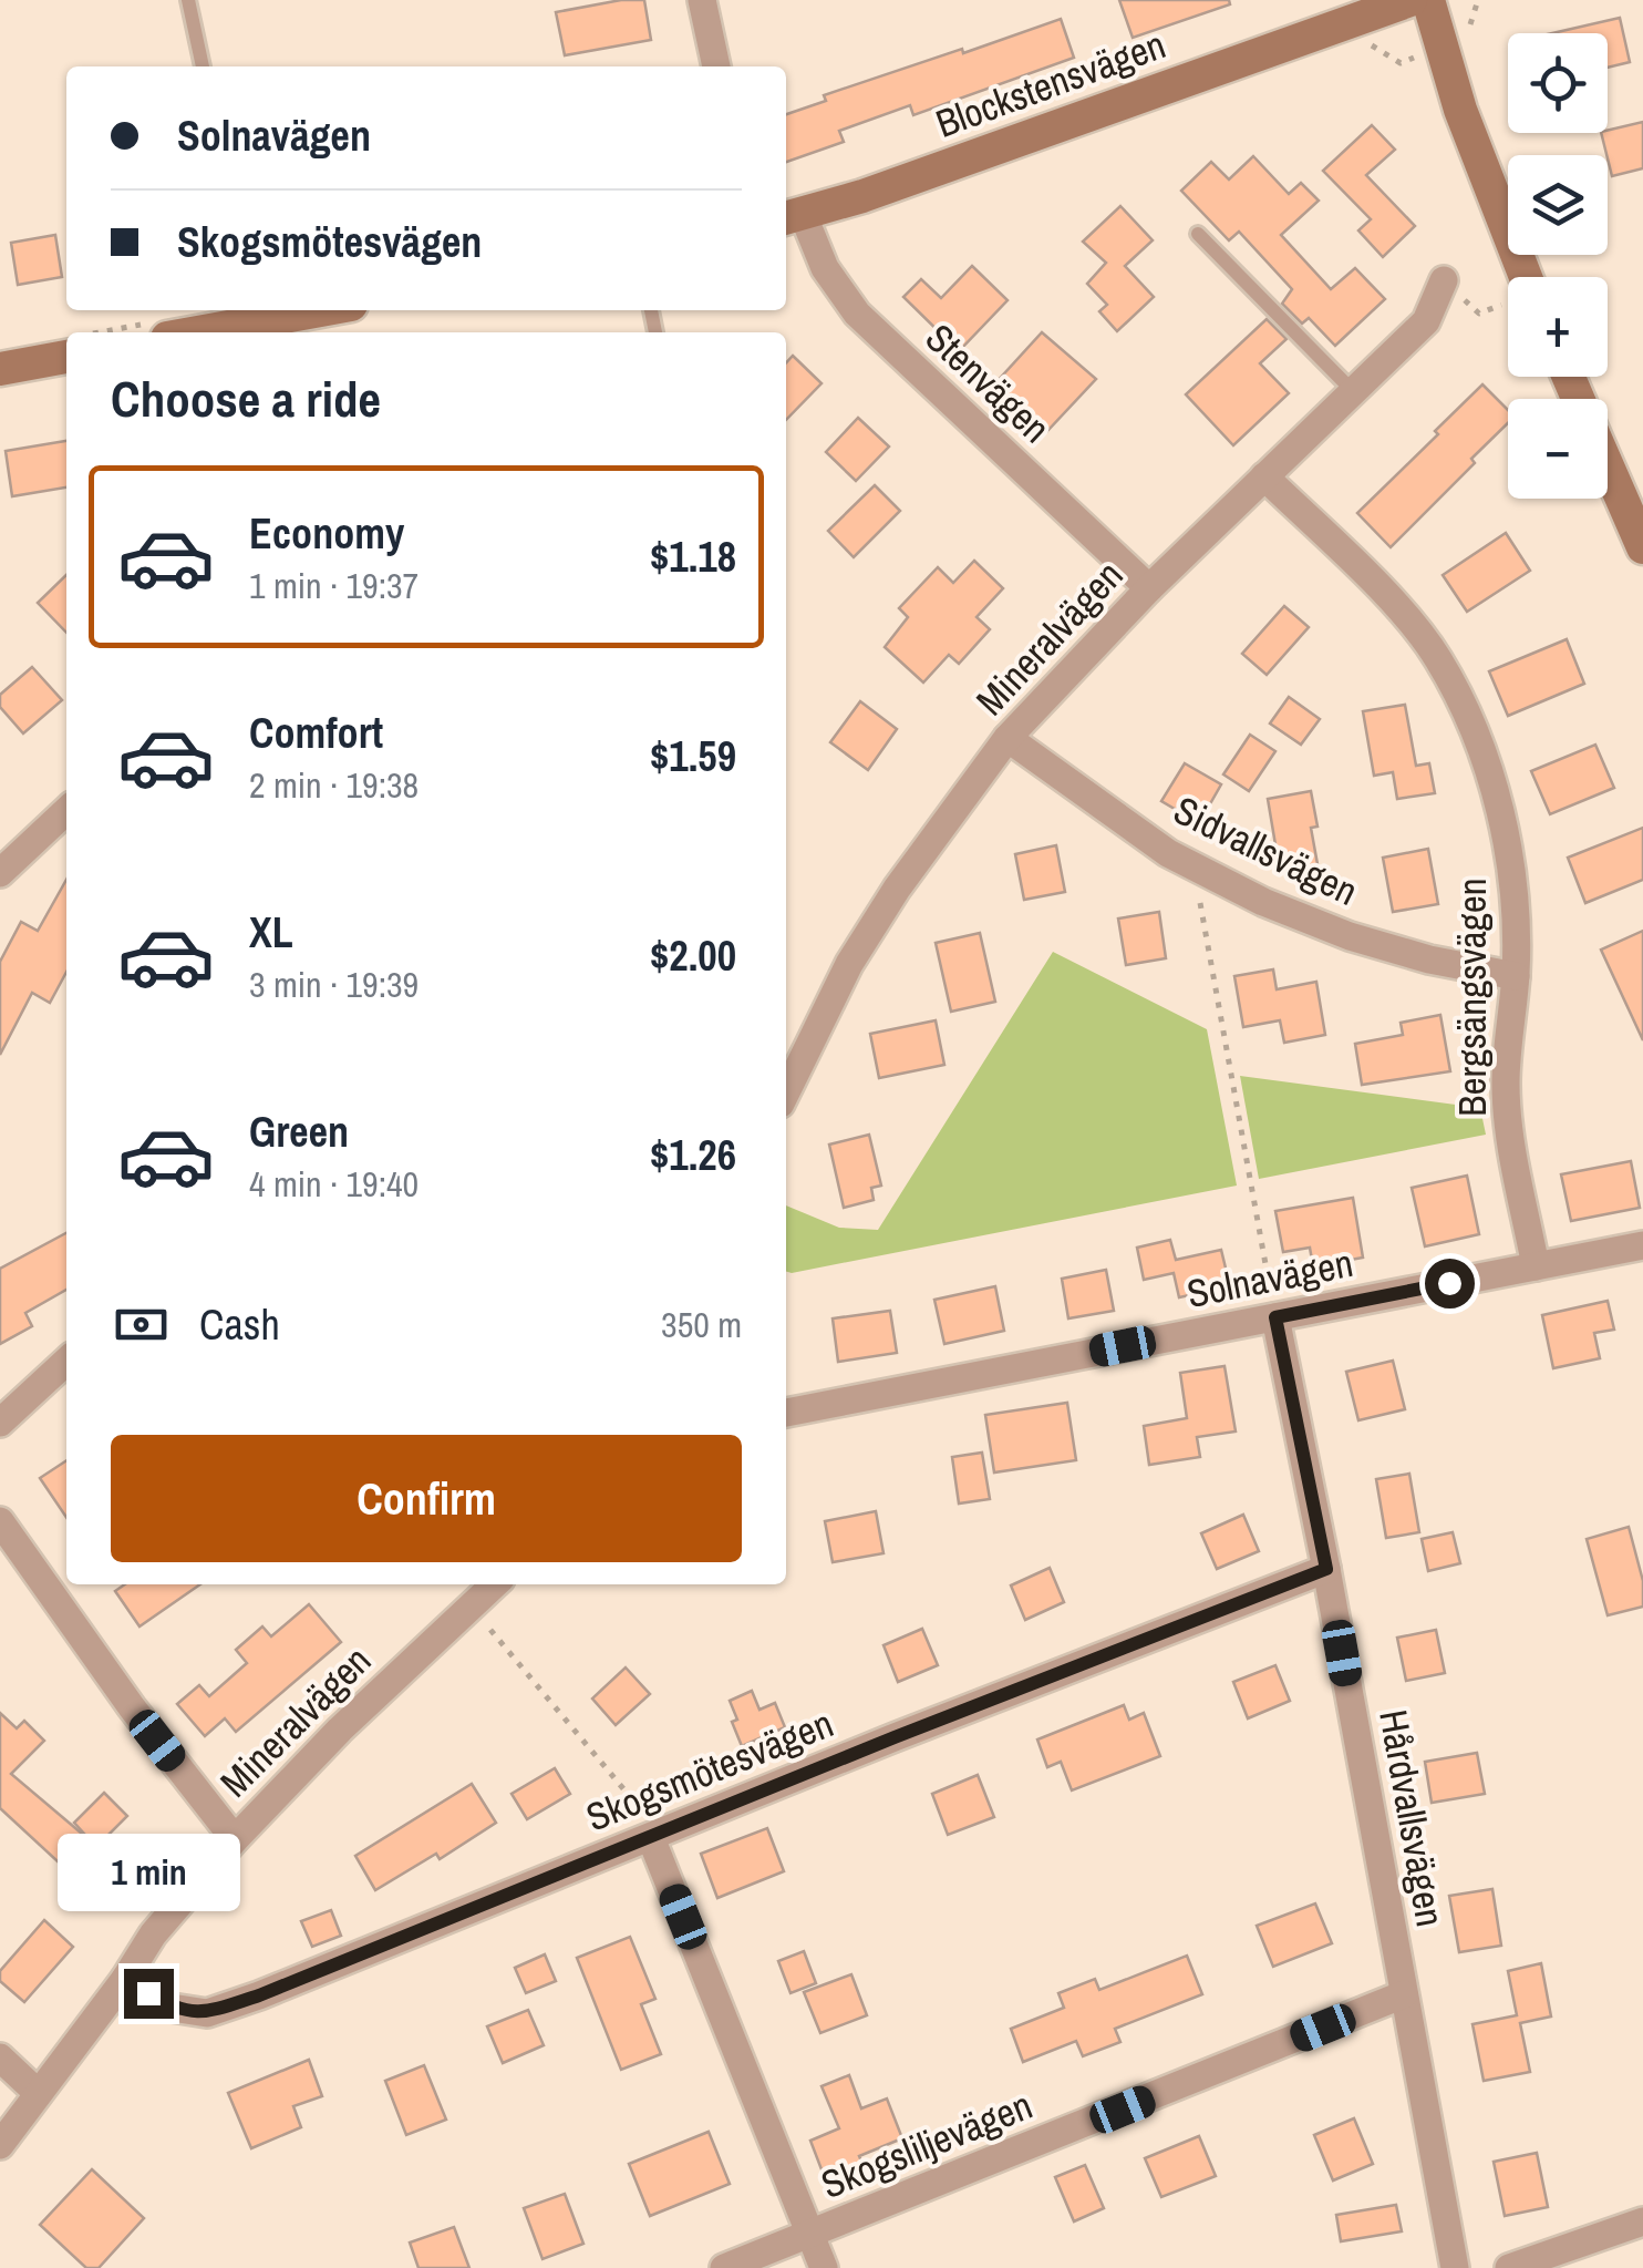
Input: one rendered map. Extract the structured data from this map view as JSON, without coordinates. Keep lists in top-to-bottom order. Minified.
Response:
{"streets":{"street":["Blockstensvägen","Stenvägen","Mineralvägen","Sidvallsvägen","Bergsängsvägen","Solnavägen","Skogsmötesvägen","Hårdvallsvägen","Skogsliljevägen"]},"crossings":[["Blockstensvägen","Stenvägen"],["Stenvägen","Mineralvägen"],["Mineralvägen","Sidvallsvägen"],["Mineralvägen","Bergsängsvägen"],["Mineralvägen","Skogsmötesvägen"],["Sidvallsvägen","Bergsängsvägen"],["Bergsängsvägen","Solnavägen"],["Solnavägen","Hårdvallsvägen"],["Skogsmötesvägen","Hårdvallsvägen"],["Hårdvallsvägen","Skogsliljevägen"]],"page":{"map_buttons":["+","−"],"banner":["Solnavägen","Skogsmötesvägen"],"heading":"Choose a ride","list":[{"name":"Economy","note":"1 min · 19:37","value":"$1.18"},{"name":"Comfort","note":"2 min · 19:38","value":"$1.59"},{"name":"XL","note":"3 min · 19:39","value":"$2.00"},{"name":"Green","note":"4 min · 19:40","value":"$1.26"}],"pay":["Cash","350 m"],"buttons":"Confirm","bubble":"1 min"}}
